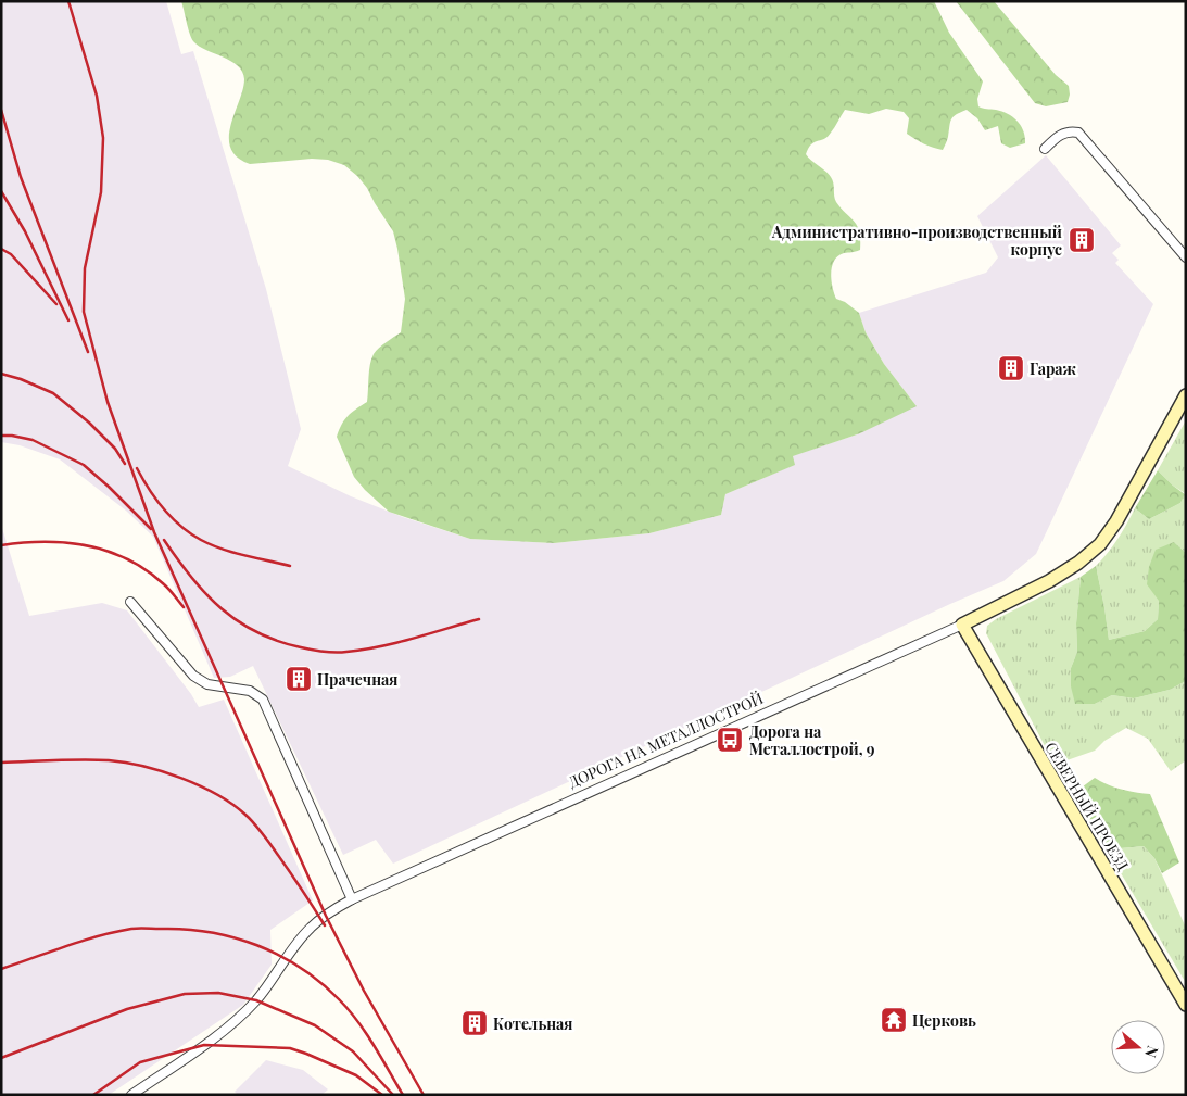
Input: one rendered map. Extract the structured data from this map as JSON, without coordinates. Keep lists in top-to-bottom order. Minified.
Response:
{"streets":{"street":["ДОРОГА НА МЕТАЛЛОСТРОЙ","СЕВЕРНЫЙ ПРОЕЗД"]},"crossings":[["ДОРОГА НА МЕТАЛЛОСТРОЙ","СЕВЕРНЫЙ ПРОЕЗД"]],"places":{"building":["Административно-производственный корпус","Гараж","Прачечная","Котельная"],"bus stop":["Дорога на Металлострой, 9"],"temple":["Церковь"]},"north":"right"}
